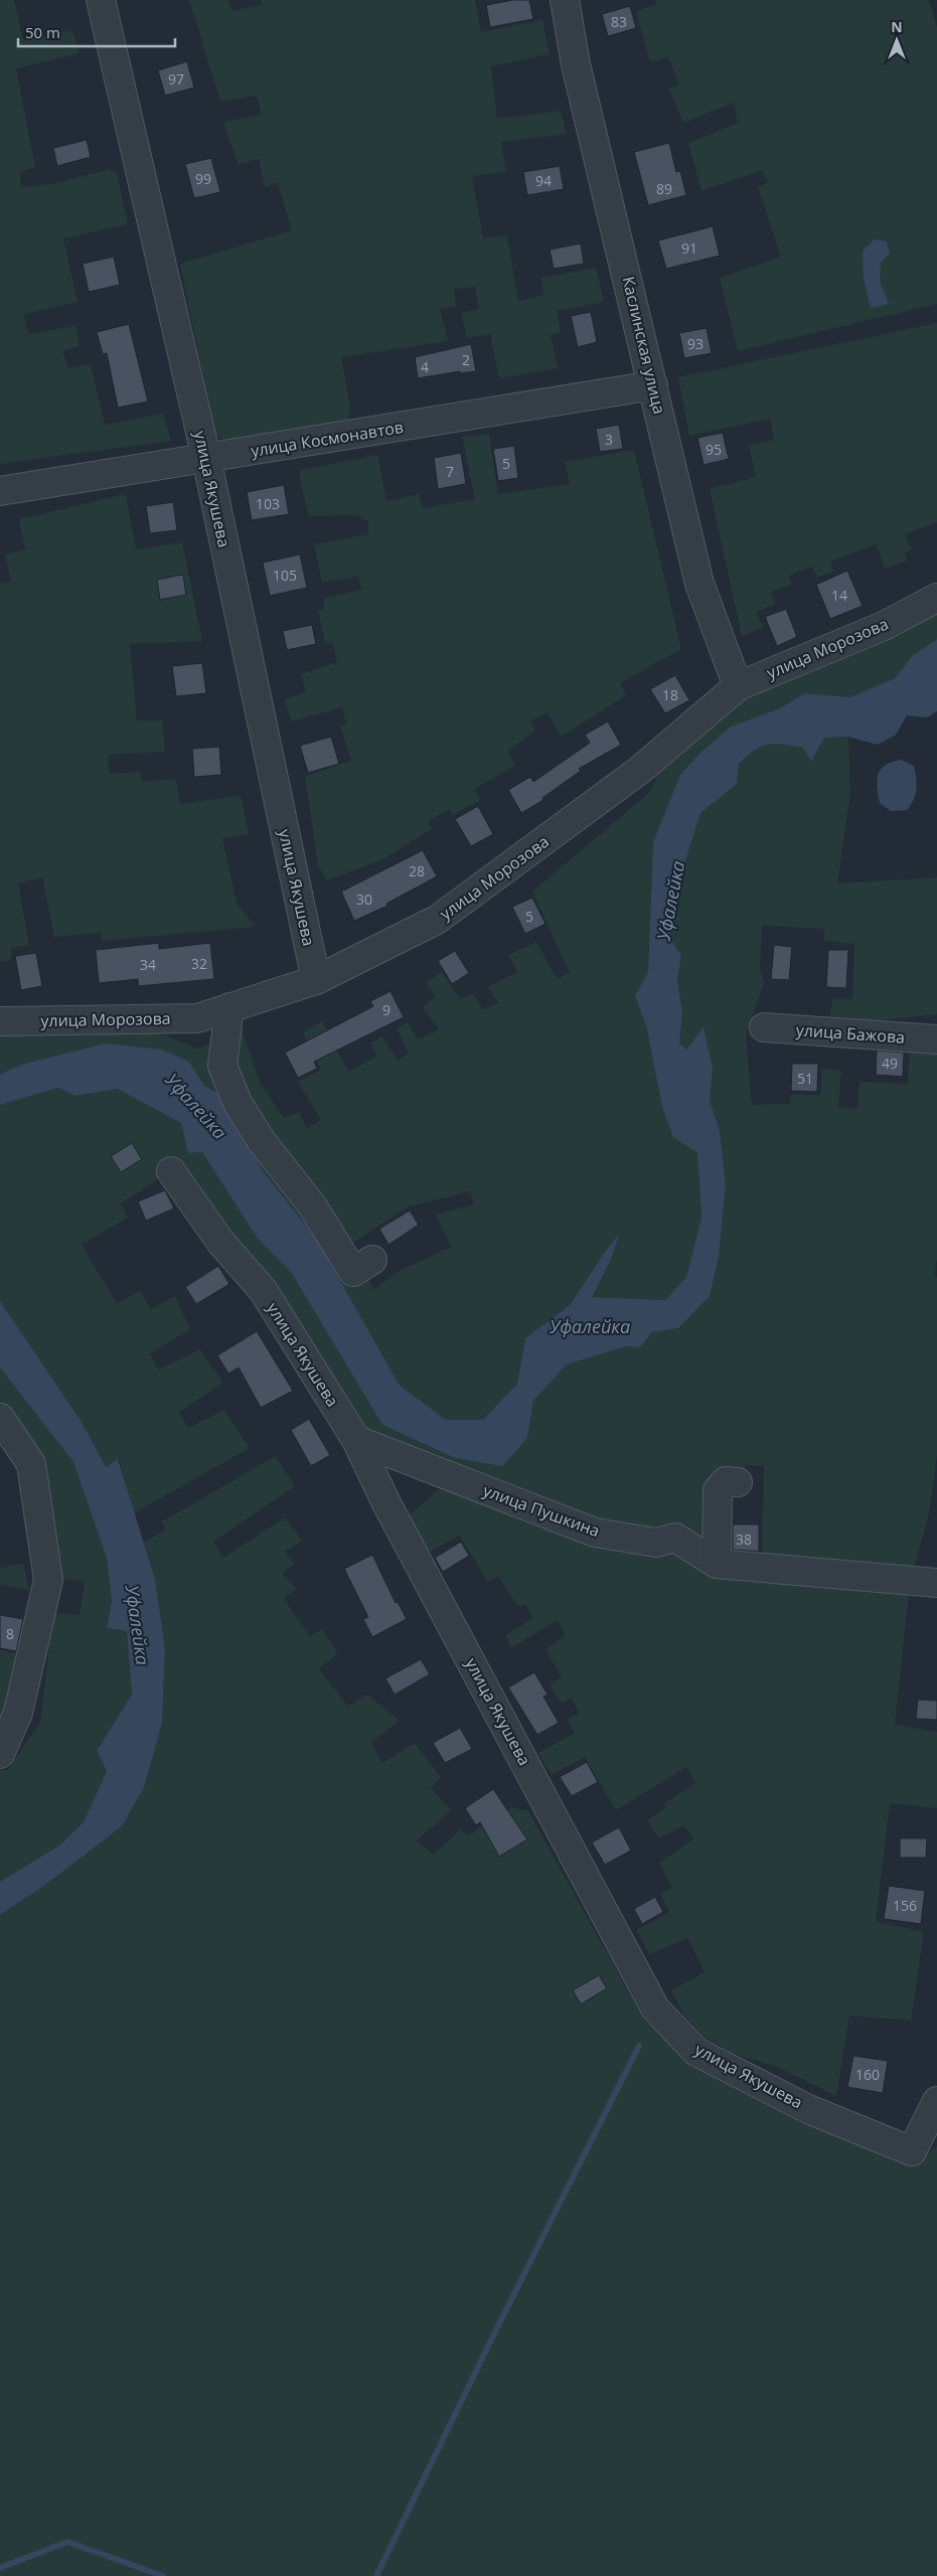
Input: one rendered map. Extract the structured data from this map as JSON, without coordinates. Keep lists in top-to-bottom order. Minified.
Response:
{"streets":{"street":["Каслинская улица","улица Космонавтов","улица Якушева","улица Морозова","улица Бажова","улица Пушкина"]},"crossings":[["Каслинская улица","улица Космонавтов"],["Каслинская улица","улица Морозова"],["улица Космонавтов","улица Якушева"],["улица Якушева","улица Морозова"],["улица Якушева","улица Пушкина"]],"water":["Уфалейка"],"house_numbers":["83","97","99","94","89","91","93","2","4","3","95","5","7","103","105","14","18","28","30","5","32","34","9","49","51","38","8","156","160"],"scale_bar":"50 m","north":"top"}
